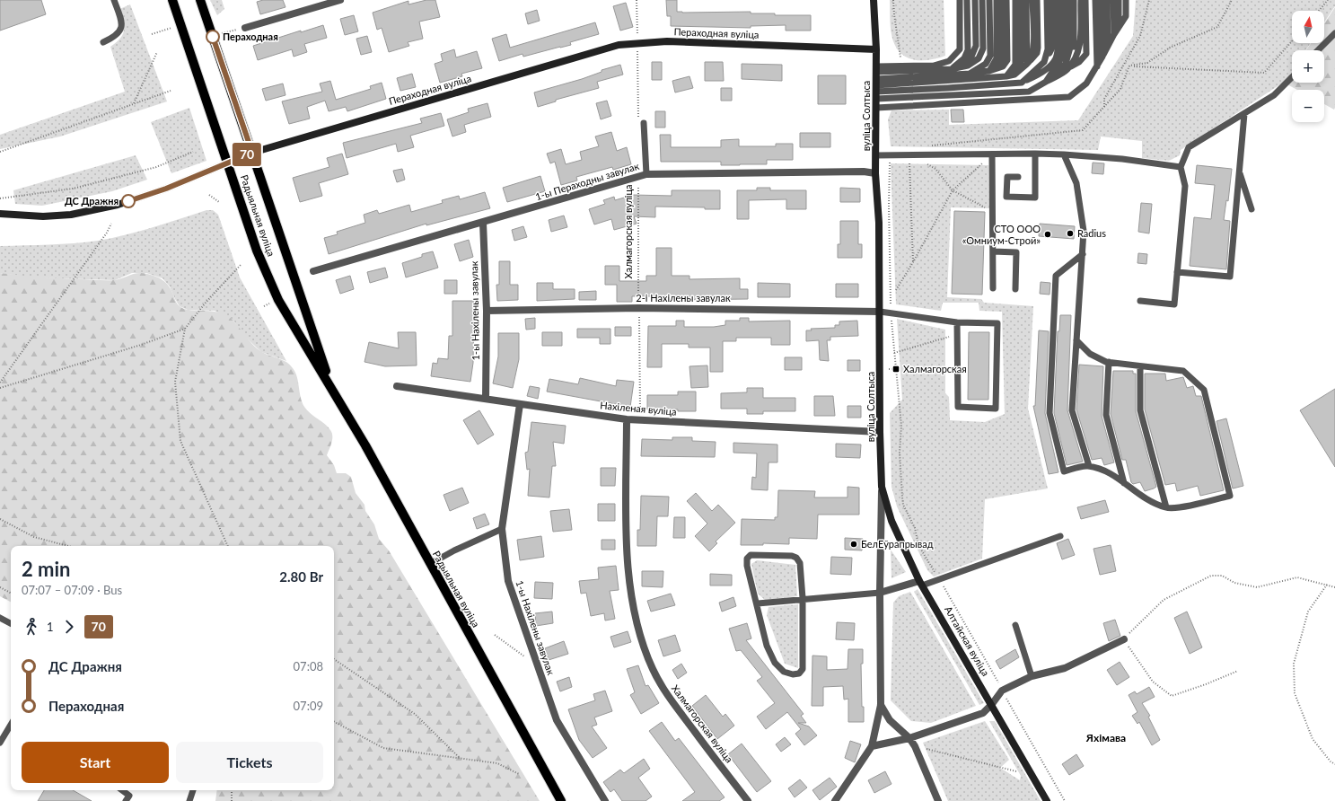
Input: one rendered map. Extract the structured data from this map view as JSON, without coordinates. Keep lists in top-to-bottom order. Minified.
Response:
{"streets":{"main road":["Радыяльная вуліца"],"street":["Пераходная вуліца","вуліца Солтыса","1-ы Пераходны завулак","Халмагорская вуліца","2-і Нахілены завулак","1-ы Нахілены завулак","Нахіленая вуліца","Алтайская вуліца"]},"crossings":[["Пераходная вуліца","вуліца Солтыса"],["Пераходная вуліца","Радыяльная вуліца"],["вуліца Солтыса","1-ы Пераходны завулак"],["вуліца Солтыса","2-і Нахілены завулак"],["вуліца Солтыса","Нахіленая вуліца"],["вуліца Солтыса","Алтайская вуліца"],["1-ы Пераходны завулак","Халмагорская вуліца"],["1-ы Пераходны завулак","1-ы Нахілены завулак"],["Халмагорская вуліца","2-і Нахілены завулак"],["Халмагорская вуліца","Нахіленая вуліца"],["2-і Нахілены завулак","1-ы Нахілены завулак"],["1-ы Нахілены завулак","Нахіленая вуліца"]],"districts":["Яхімава"],"places":{"other":["Пераходная","ДС Дражня","Radius","СТО ООО «Омниум-Строй»","БелЕўрапрывад"],"transit":["Халмагорская"]},"lines":["bus line 70"],"north":"top","page":{"on_map":"70","map_buttons":["+","−"],"heading":["2 min","07:07 – 07:09 · Bus","2.80 Br"],"legs":["1","70"],"list":[{"name":"ДС Дражня","value":"07:08"},{"name":"Пераходная","value":"07:09"}],"buttons":["Start","Tickets"]}}
